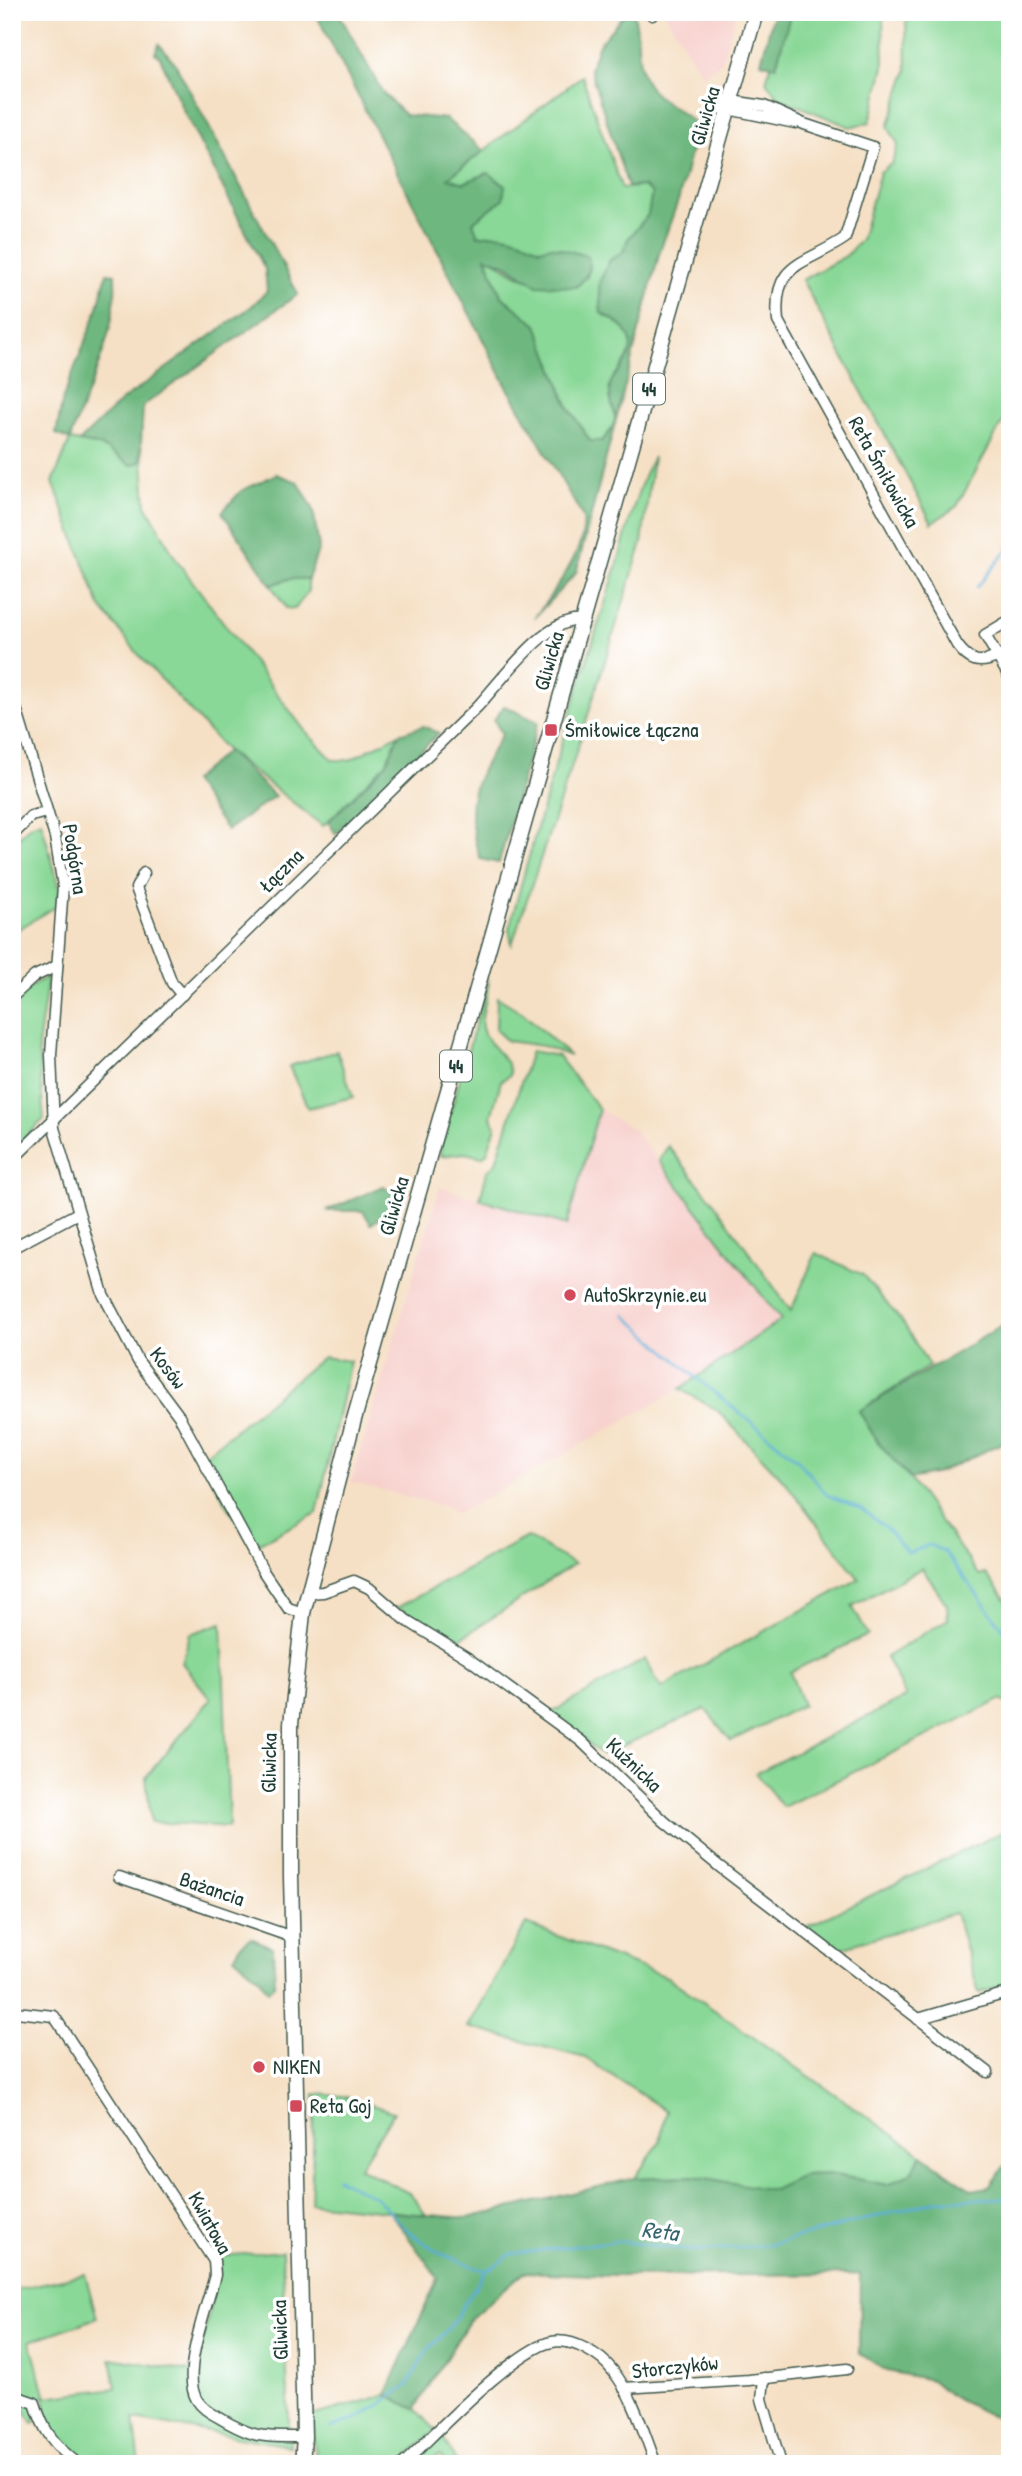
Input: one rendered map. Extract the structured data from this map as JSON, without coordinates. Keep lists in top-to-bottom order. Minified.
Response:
{"streets":{"main road":["Gliwicka","44"],"street":["Reta Śmiłowicka","Podgórna","Łączna","Kosów","Kuźnicka","Bażancia","Kwiatowa","Storczyków"]},"crossings":[["Gliwicka","Reta Śmiłowicka"],["Gliwicka","Łączna"],["Gliwicka","Kosów"],["Gliwicka","Kuźnicka"],["Gliwicka","Bażancia"],["Gliwicka","Kwiatowa"],["Podgórna","Łączna"],["Podgórna","Kosów"],["Łączna","Kosów"]],"water":["Reta"],"places":{"transit":["Śmiłowice Łączna","Reta Goj"],"other":["AutoSkrzynie.eu","NIKEN"]}}
